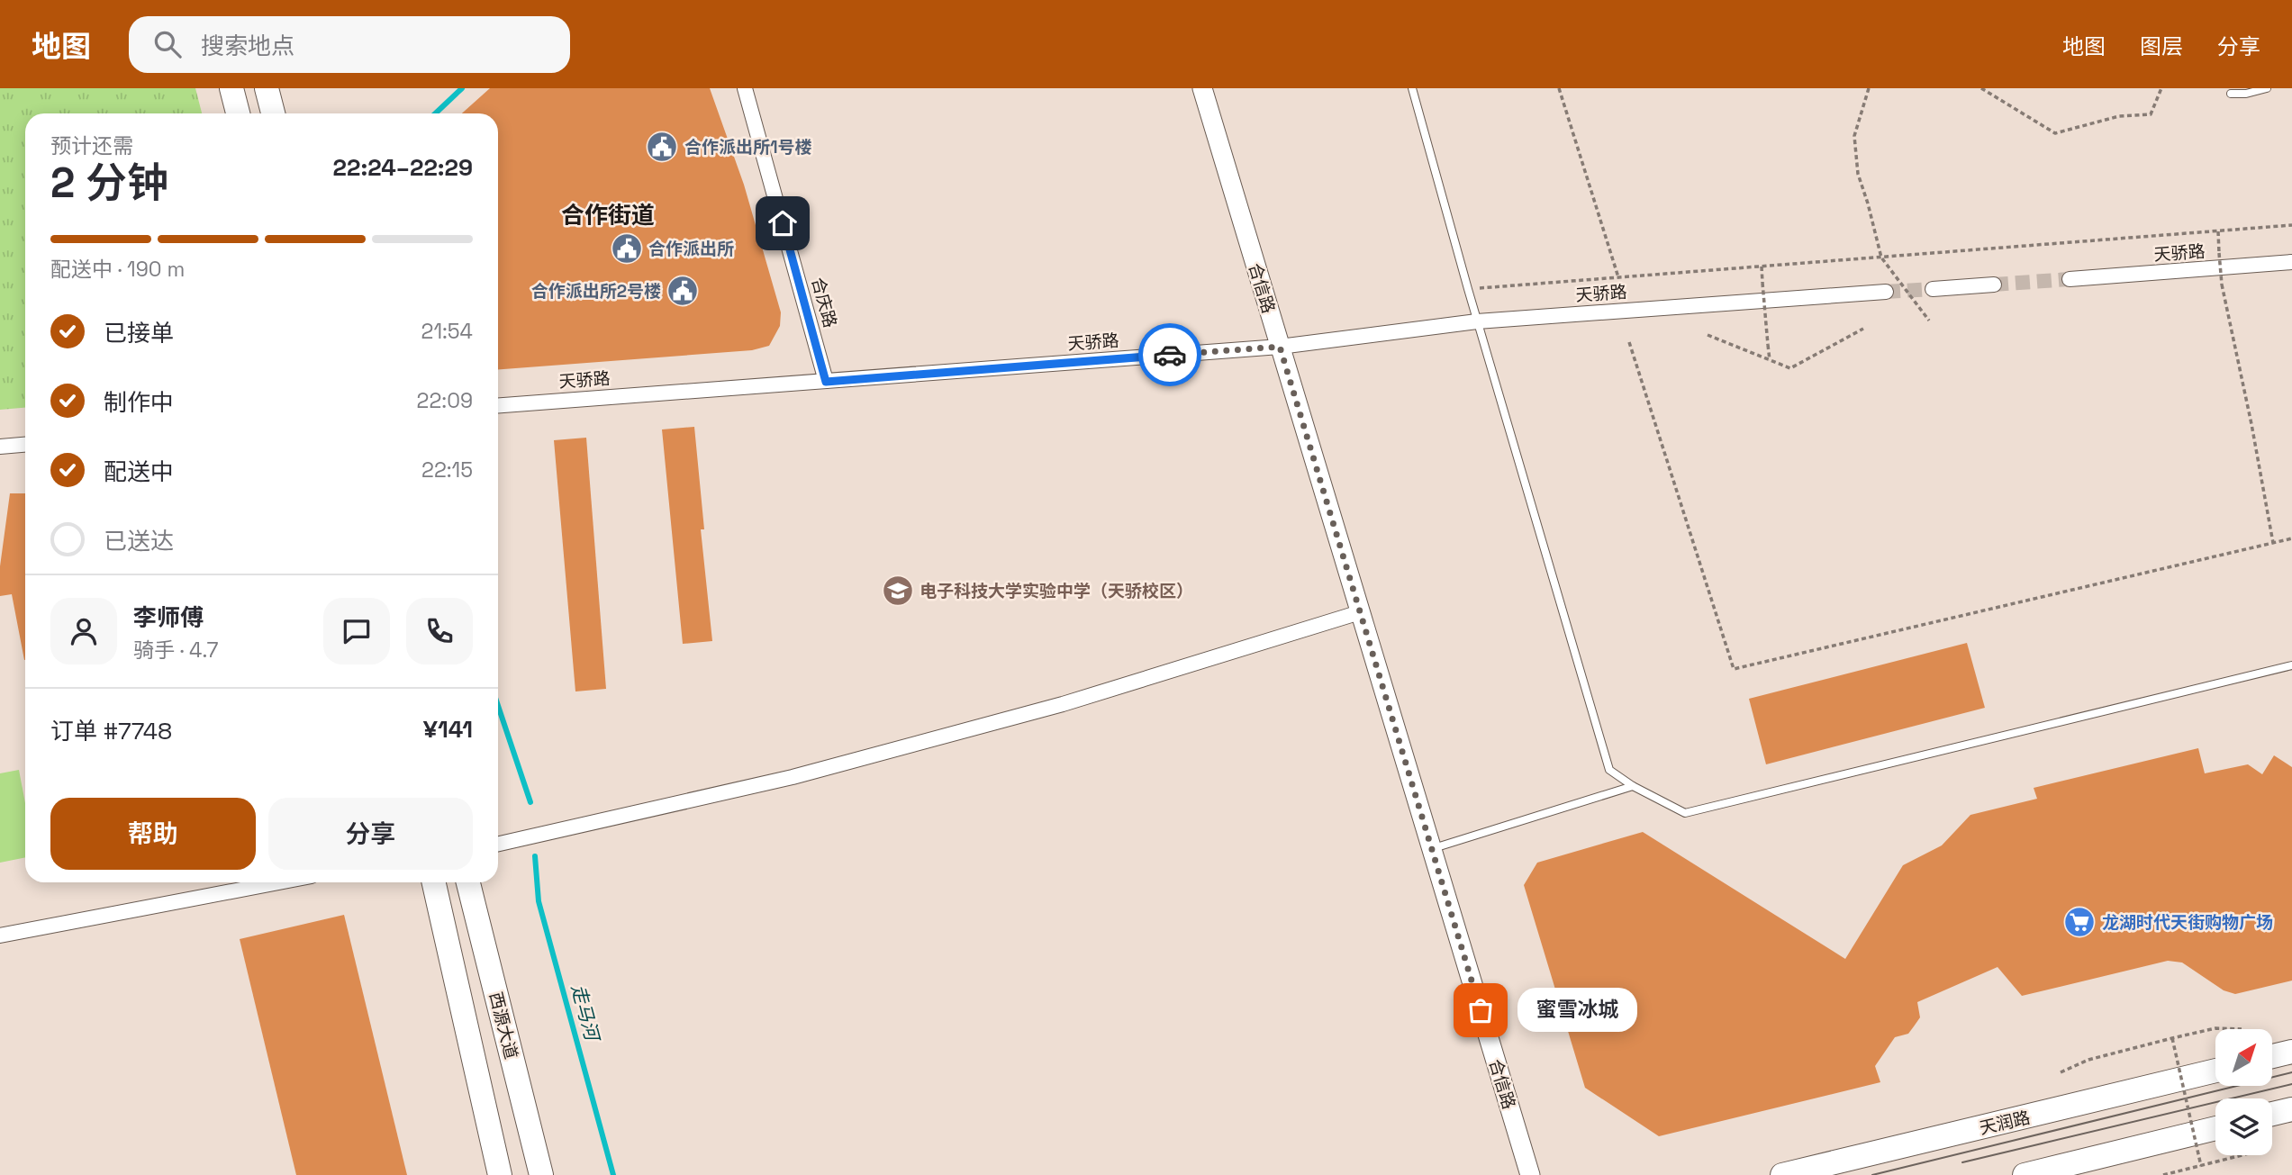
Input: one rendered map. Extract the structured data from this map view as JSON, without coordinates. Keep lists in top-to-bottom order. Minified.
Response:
{"streets":{"main road":["西源大道","天润路"],"street":["天骄路","合信路","合庆路"]},"crossings":[["天骄路","合信路"],["天骄路","合庆路"]],"districts":["合作街道"],"water":["走马河"],"places":{"public building":["合作派出所1号楼","合作派出所","合作派出所2号楼"],"school or university":["电子科技大学实验中学（天骄校区）"],"supermarket":["龙湖时代天街购物广场"],"other":["蜜雪冰城"]},"north":"top right","page":{"header":"地图","search":"搜索地点","nav":["地图","图层","分享"],"heading":["2 分钟","预计还需","22:24–22:29"],"panel":["李师傅","骑手 · 4.7","订单 #7748","¥141"],"bar":"配送中 · 190 m","list":[["已接单","21:54"],["制作中","22:09"],["配送中","22:15"],"已送达"],"buttons":["帮助","分享"],"bubble":"蜜雪冰城"}}
